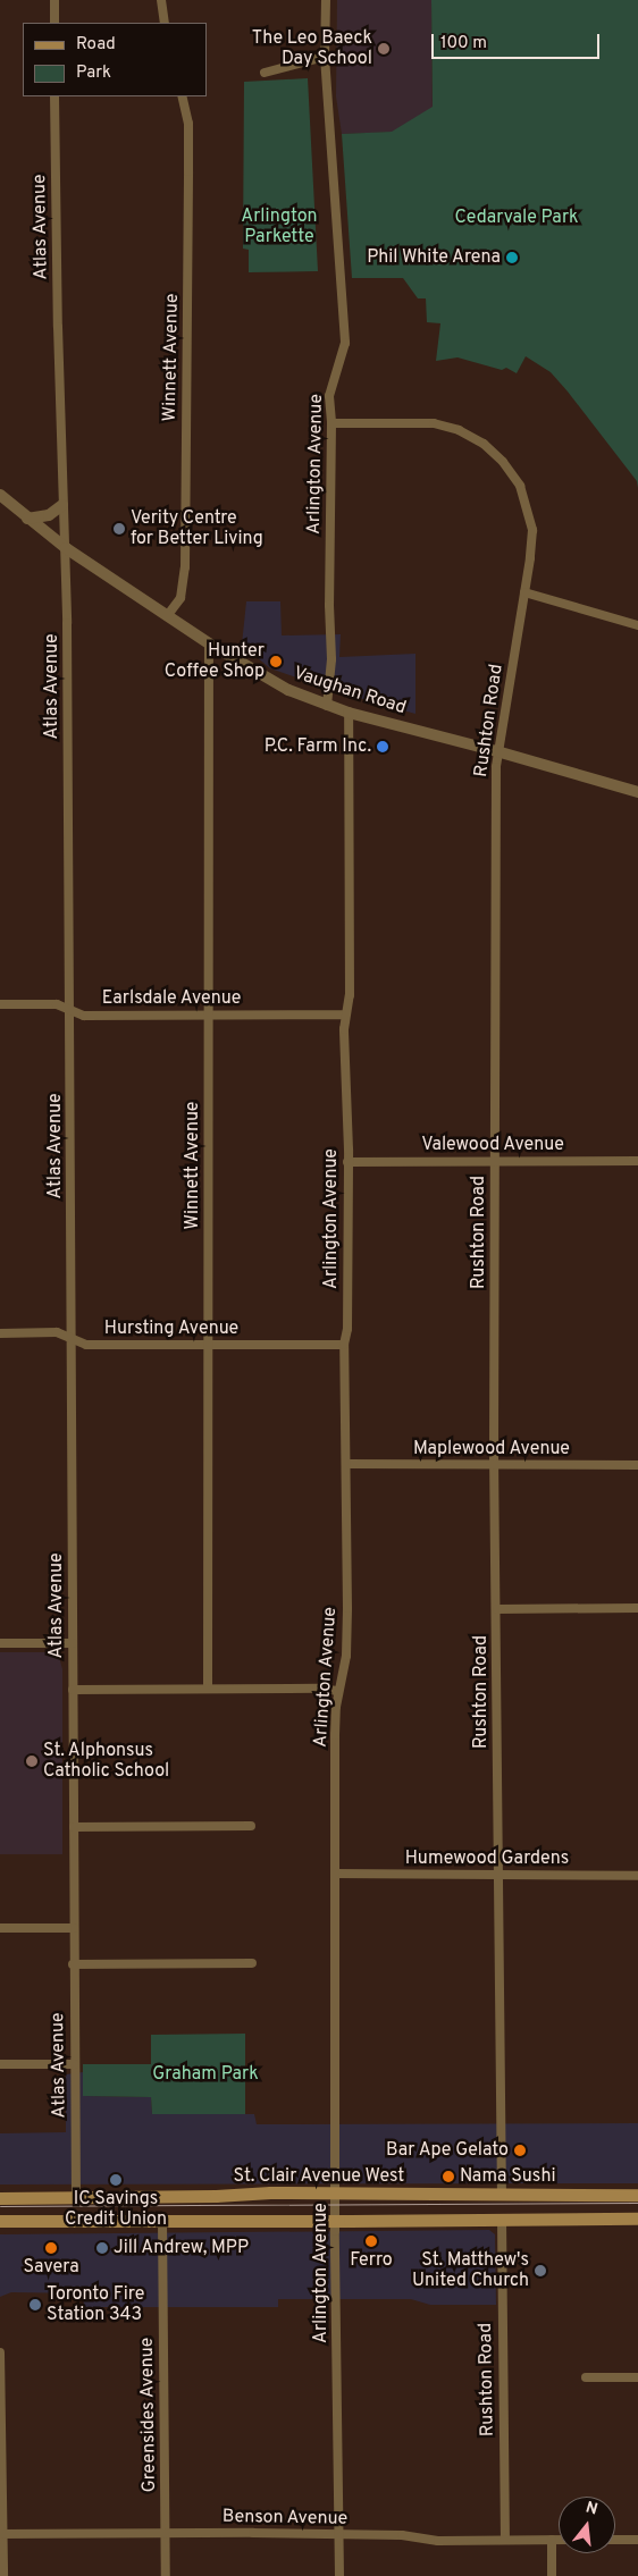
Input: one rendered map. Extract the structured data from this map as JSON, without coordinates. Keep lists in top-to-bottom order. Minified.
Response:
{"streets":{"main road":["St. Clair Avenue West"],"street":["Atlas Avenue","Winnett Avenue","Arlington Avenue","Vaughan Road","Rushton Road","Earlsdale Avenue","Valewood Avenue","Hursting Avenue","Maplewood Avenue","Humewood Gardens","Greensides Avenue","Benson Avenue"]},"crossings":[["Atlas Avenue","Vaughan Road"],["Atlas Avenue","Earlsdale Avenue"],["Atlas Avenue","Hursting Avenue"],["Atlas Avenue","St. Clair Avenue West"],["Winnett Avenue","Vaughan Road"],["Winnett Avenue","Earlsdale Avenue"],["Winnett Avenue","Hursting Avenue"],["Arlington Avenue","Vaughan Road"],["Arlington Avenue","Rushton Road"],["Arlington Avenue","Earlsdale Avenue"],["Arlington Avenue","Valewood Avenue"],["Arlington Avenue","Hursting Avenue"],["Arlington Avenue","Maplewood Avenue"],["Arlington Avenue","Humewood Gardens"],["Arlington Avenue","St. Clair Avenue West"],["Arlington Avenue","Benson Avenue"],["Vaughan Road","Rushton Road"],["Rushton Road","Valewood Avenue"],["Rushton Road","Maplewood Avenue"],["Rushton Road","Humewood Gardens"],["Rushton Road","St. Clair Avenue West"],["Rushton Road","Benson Avenue"],["Greensides Avenue","Benson Avenue"]],"parks":["Arlington Parkette","Cedarvale Park","Graham Park"],"places":["The Leo Baeck Day School","Phil White Arena","Verity Centre for Better Living","Hunter Coffee Shop","P.C. Farm Inc.","St. Alphonsus Catholic School","Bar Ape Gelato","Nama Sushi","IC Savings Credit Union","Ferro","Savera","Jill Andrew, MPP","St. Matthew's United Church","Toronto Fire Station 343"],"legend":["Road","Park"],"scale_bar":"100 m","north":"top"}
